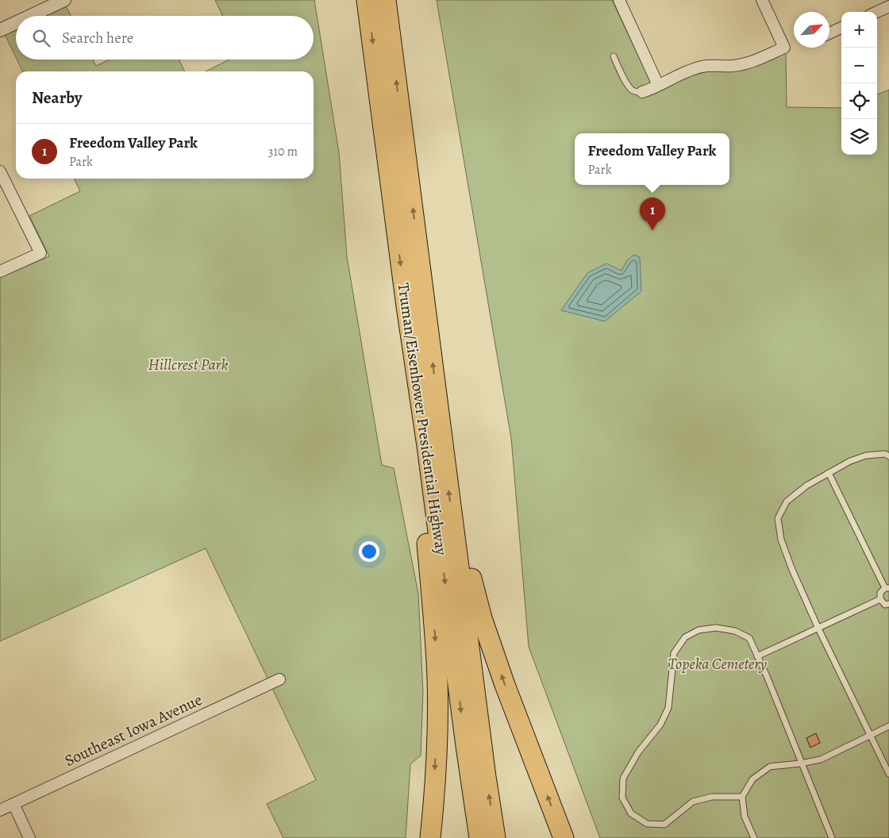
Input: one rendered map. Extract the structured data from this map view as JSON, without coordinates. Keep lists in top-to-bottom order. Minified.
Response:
{"streets":{"highway":["Truman/Eisenhower Presidential Highway"],"street":["Southeast Iowa Avenue"]},"parks":["Hillcrest Park","Topeka Cemetery"],"north":"top right","page":{"map_buttons":["+","−"],"search":"Search here","heading":"Nearby","list":[{"mark":"1","name":"Freedom Valley Park","note":"Park","value":"310 m"}],"popup":["Freedom Valley Park","Park"],"pins":"1"}}
